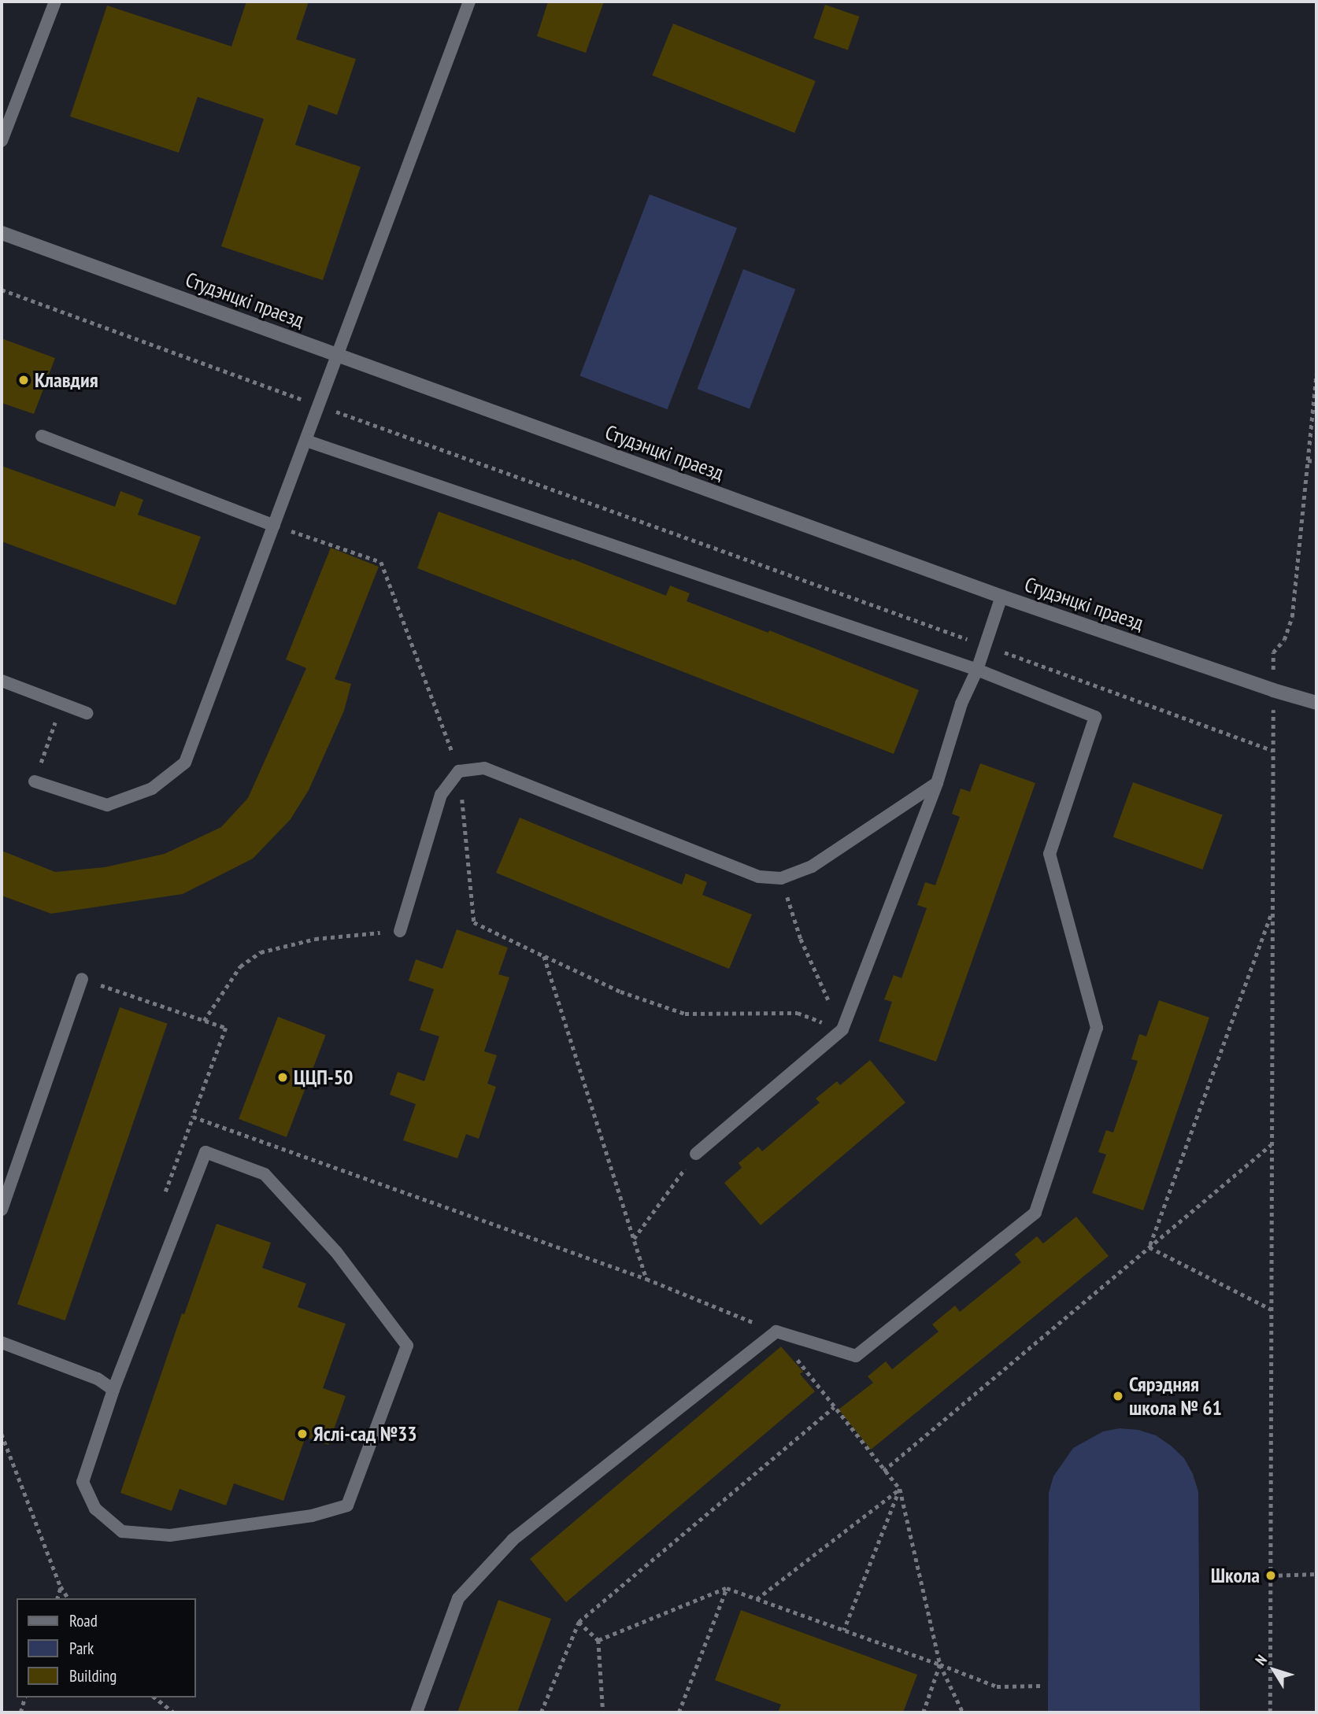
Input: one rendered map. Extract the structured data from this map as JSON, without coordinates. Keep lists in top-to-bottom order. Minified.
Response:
{"streets":{"street":["Студэнцкі праезд"]},"places":["Клавдия","ЦЦП-50","Сярэдняя школа № 61","Яслі-сад №33","Школа"],"legend":["Road","Park","Building"],"north":"top left"}
